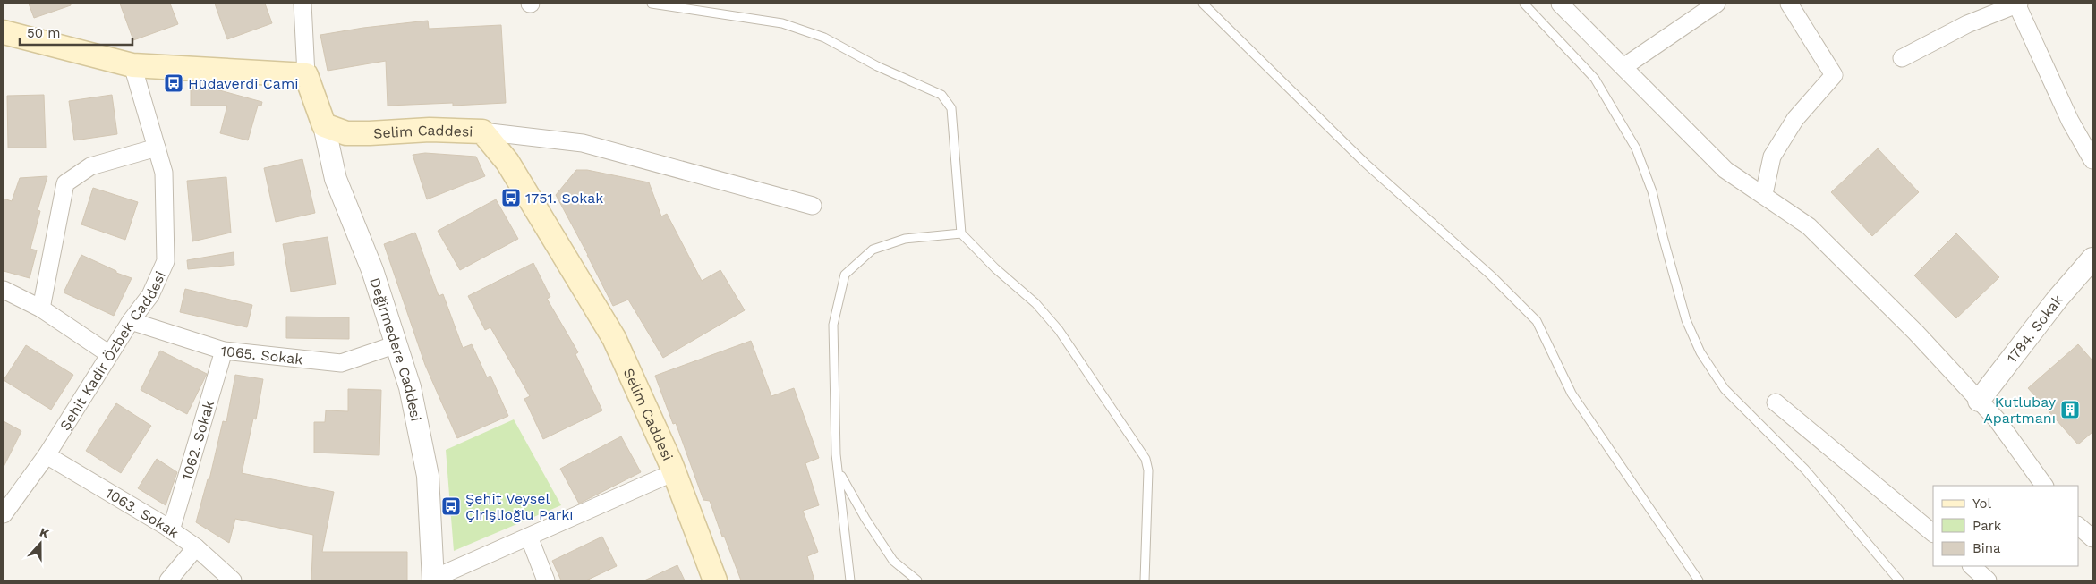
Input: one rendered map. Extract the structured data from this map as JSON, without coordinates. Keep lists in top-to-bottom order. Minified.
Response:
{"streets":{"main road":["Selim Caddesi"],"street":["1784. Sokak","Şehit Kadir Özbek Caddesi","Değirmedere Caddesi","1065. Sokak","1062. Sokak","1063. Sokak"]},"crossings":[["Selim Caddesi","Değirmedere Caddesi"],["Şehit Kadir Özbek Caddesi","1065. Sokak"],["Şehit Kadir Özbek Caddesi","1063. Sokak"],["Değirmedere Caddesi","1065. Sokak"],["1065. Sokak","1062. Sokak"],["1062. Sokak","1063. Sokak"]],"places":{"bus stop":["Hüdaverdi Cami","1751. Sokak","Şehit Veysel Çirişlioğlu Parkı"],"building":["Kutlubay Apartmanı"]},"legend":["Yol","Park","Bina"],"scale_bar":"50 m","north":"top"}
